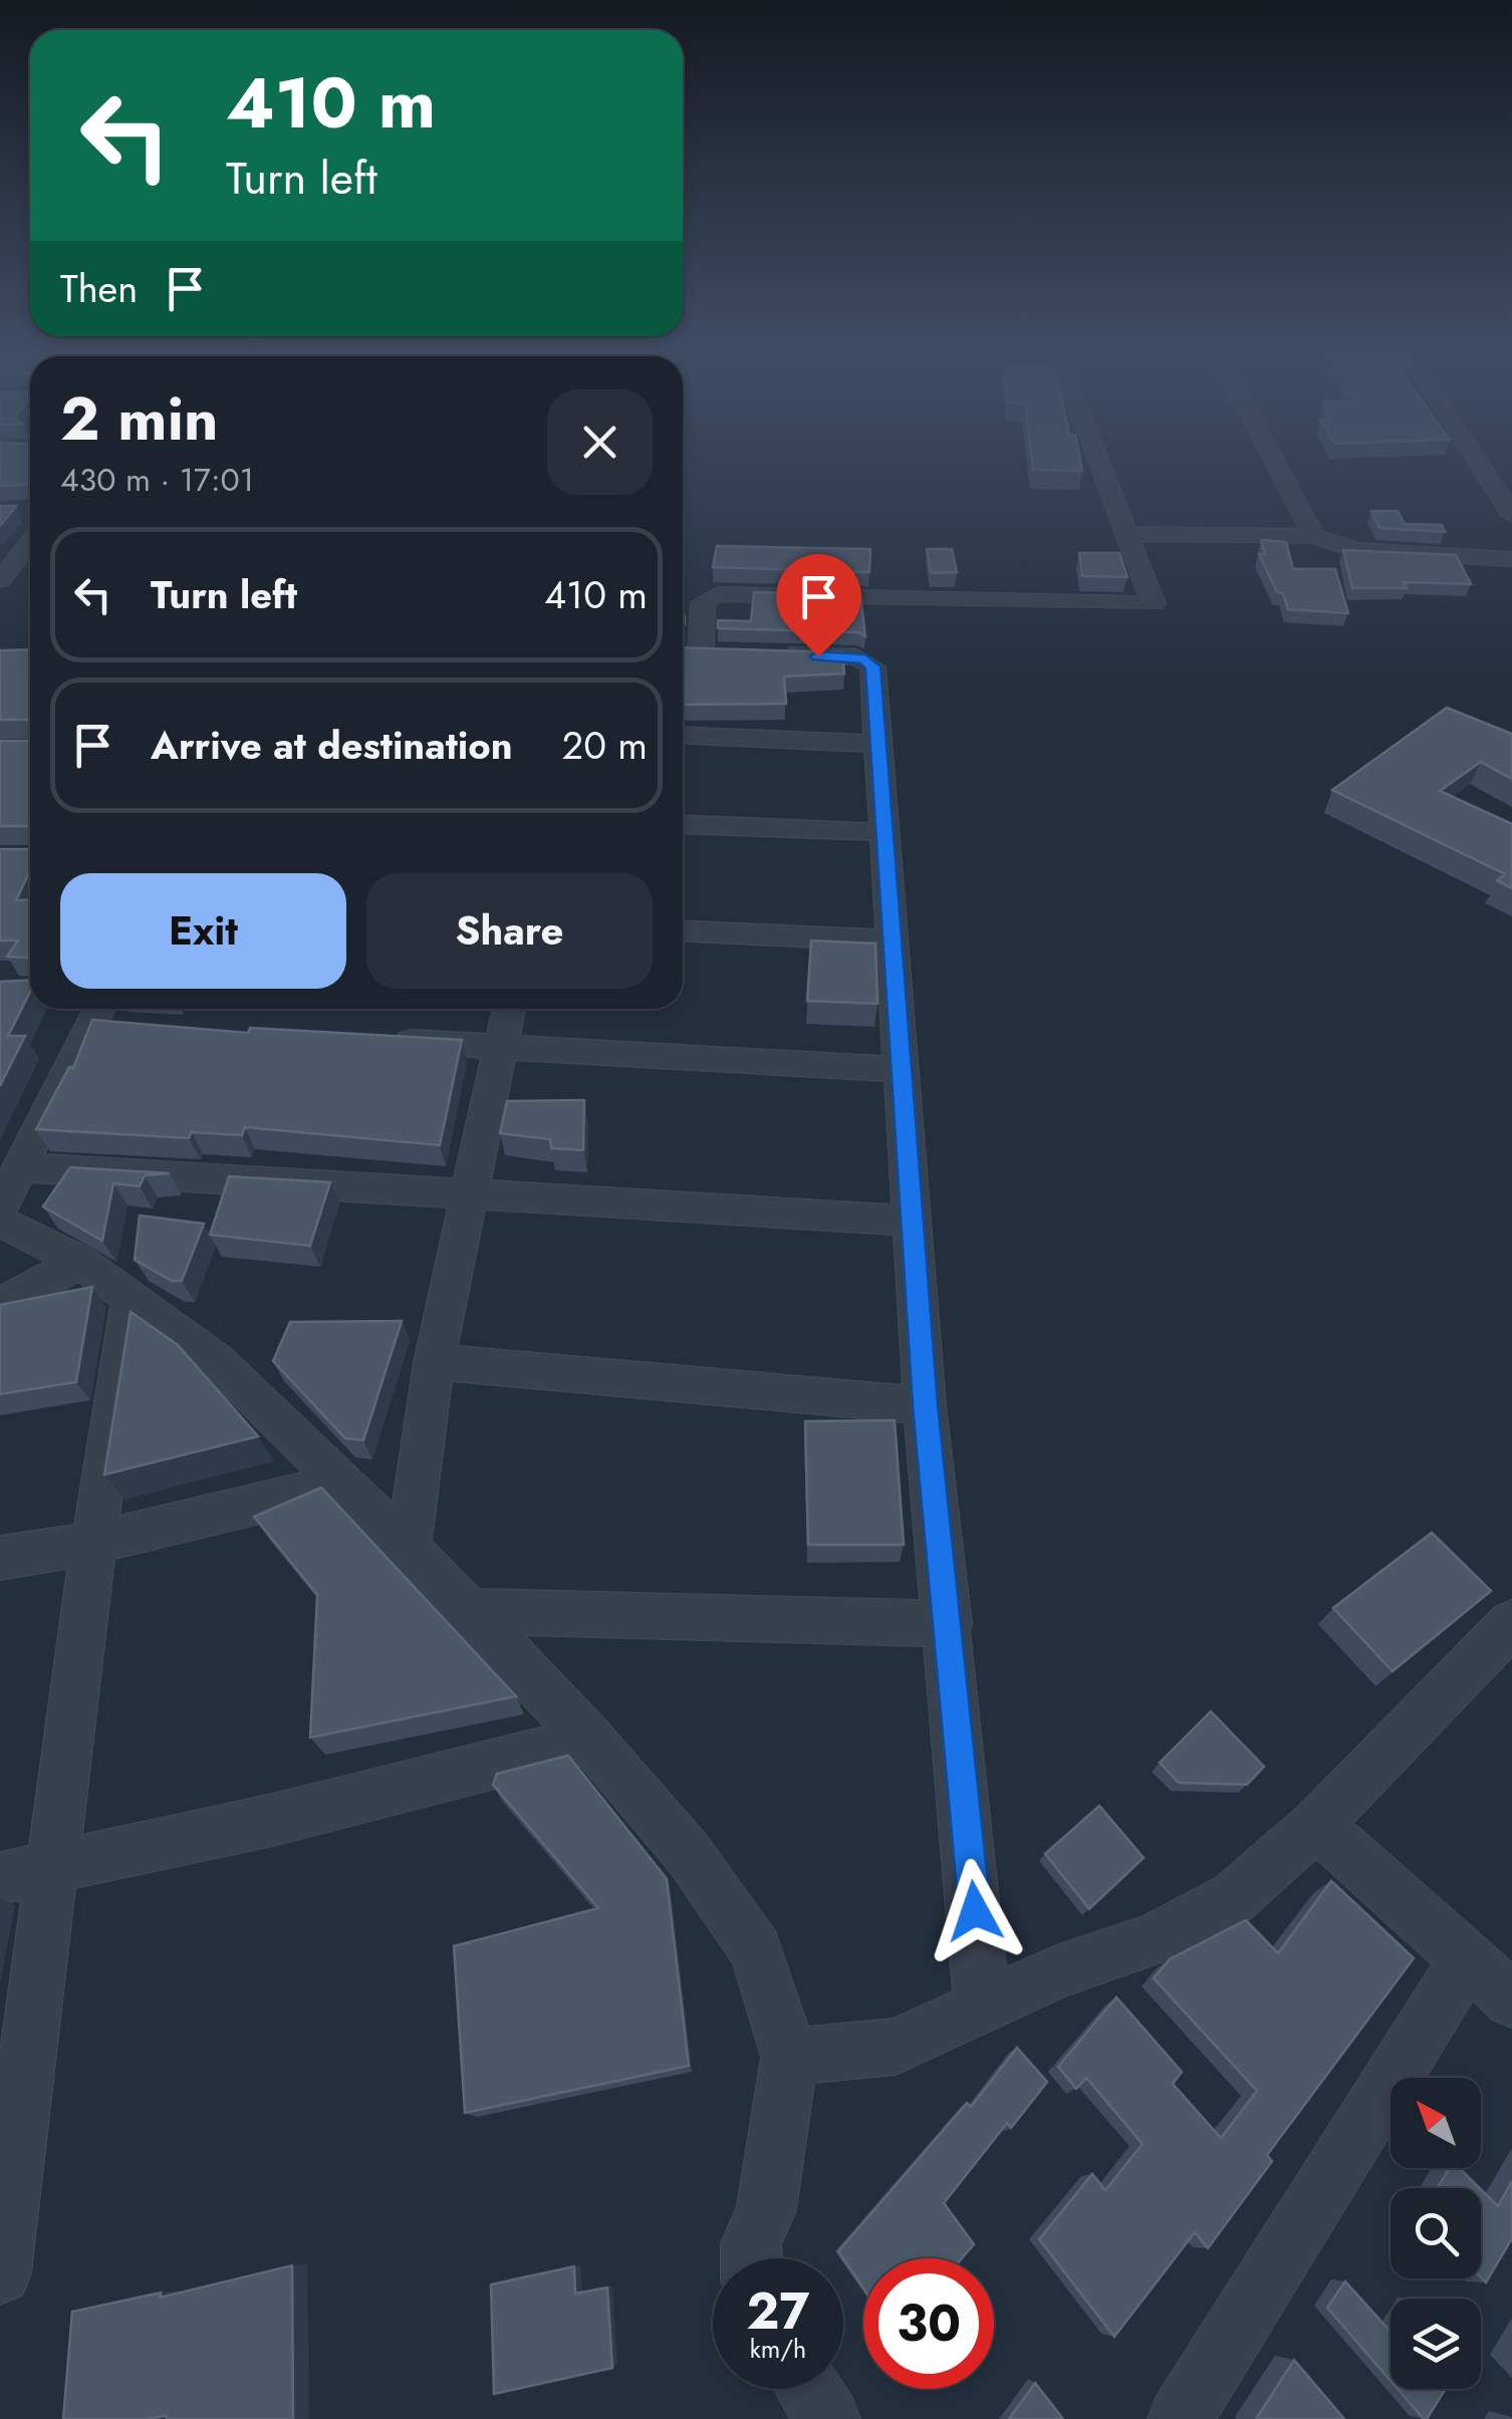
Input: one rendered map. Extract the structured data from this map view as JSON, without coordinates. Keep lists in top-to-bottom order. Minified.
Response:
{"north":"top left","page":{"turn":["410 m","Turn left"],"then":"Then","heading":["2 min","430 m · 17:01"],"list":[{"name":"Turn left","value":"410 m"},{"name":"Arrive at destination","value":"20 m"}],"buttons":["Exit","Share"],"speed":"27 km/h","limit":"30"}}
